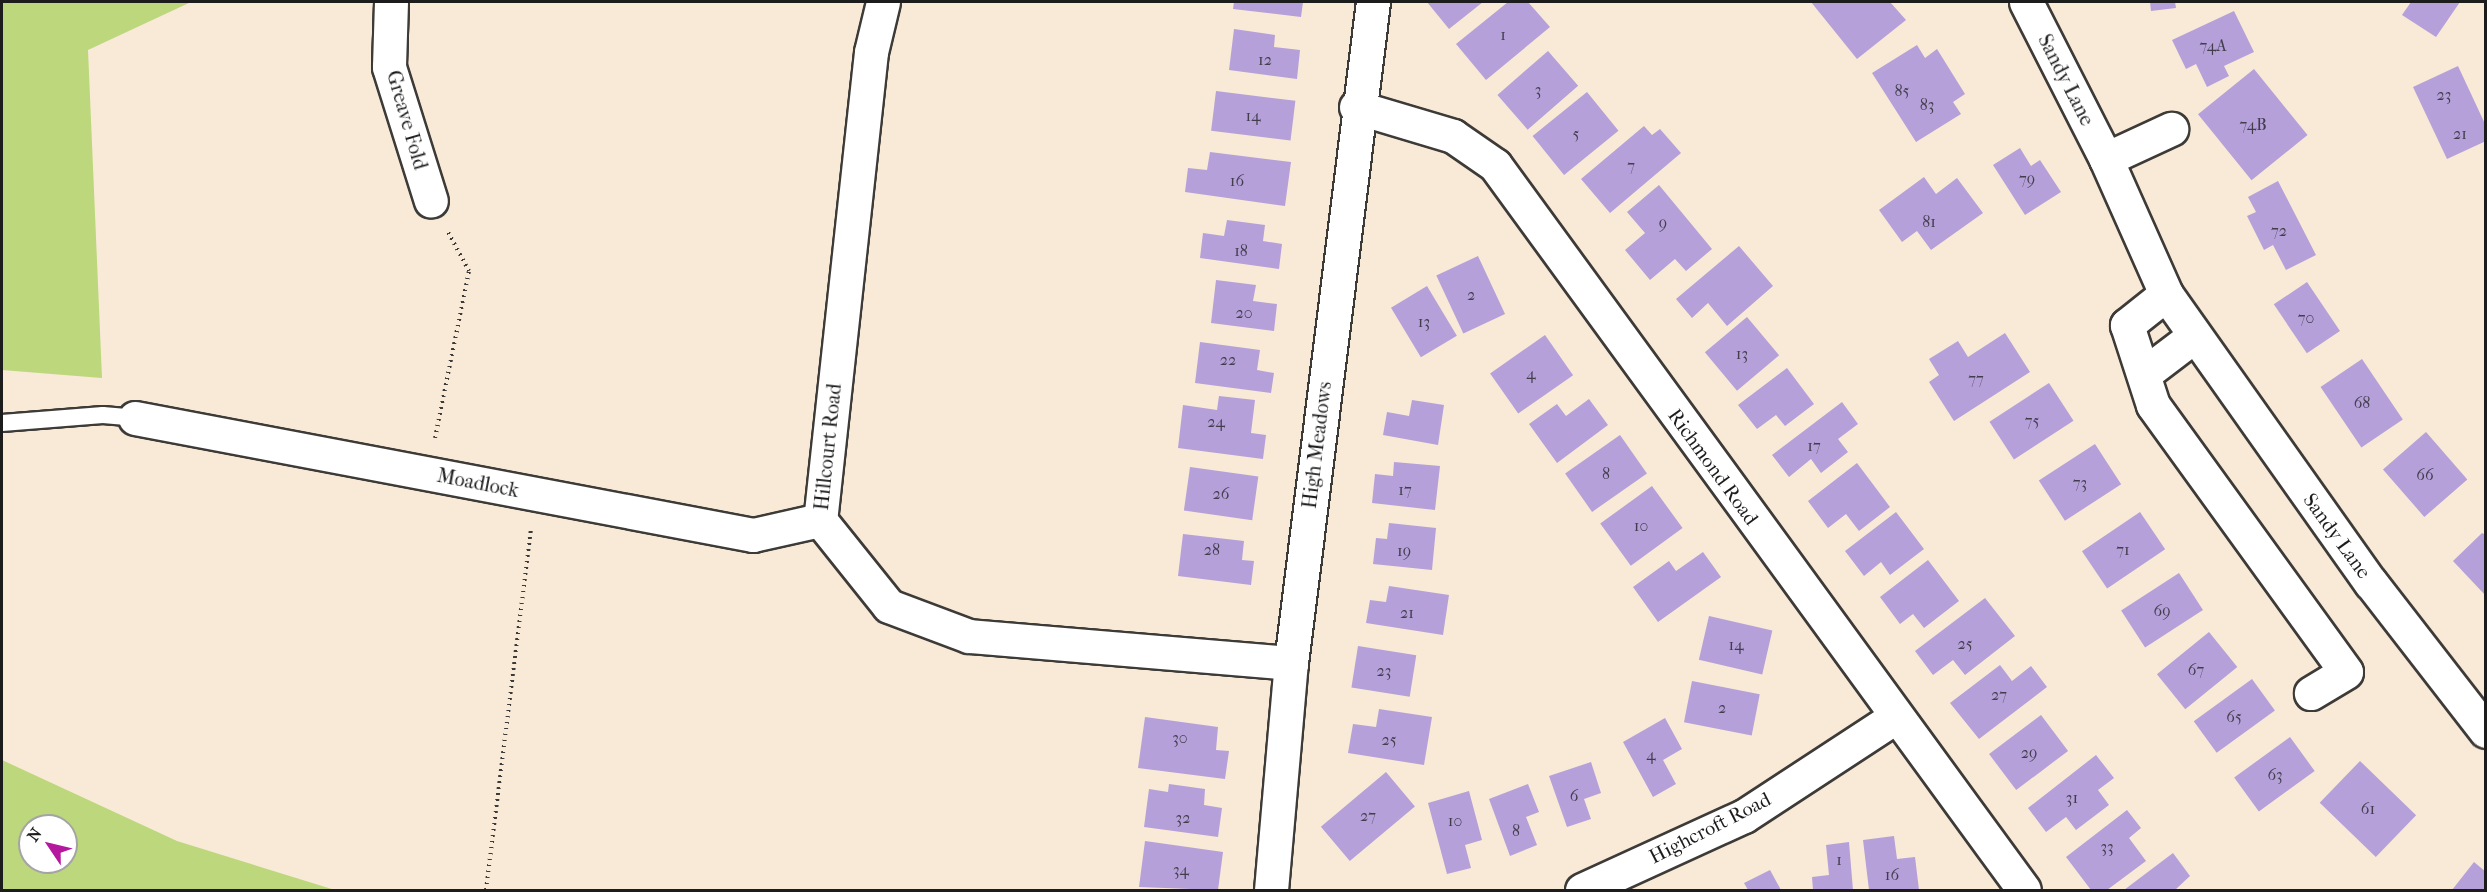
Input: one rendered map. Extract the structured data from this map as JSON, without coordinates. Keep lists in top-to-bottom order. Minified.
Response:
{"streets":{"street":["Sandy Lane","Greave Fold","High Meadows","Hillcourt Road","Richmond Road","Moadlock","Highcroft Road"]},"crossings":[["High Meadows","Hillcourt Road"],["High Meadows","Richmond Road"],["Hillcourt Road","Moadlock"],["Richmond Road","Highcroft Road"]],"house_numbers":["1","74A","12","3","85","23","83","14","74B","5","21","7","79","16","81","9","72","18","2","20","70","13","13","22","4","77","68","75","24","17","8","66","73","17","26","10","28","71","19","69","21","25","14","67","23","27","2","65","30","25","29","4","63","6","31","61","27","32","10","8","33","1","34","16"],"north":"top left"}
